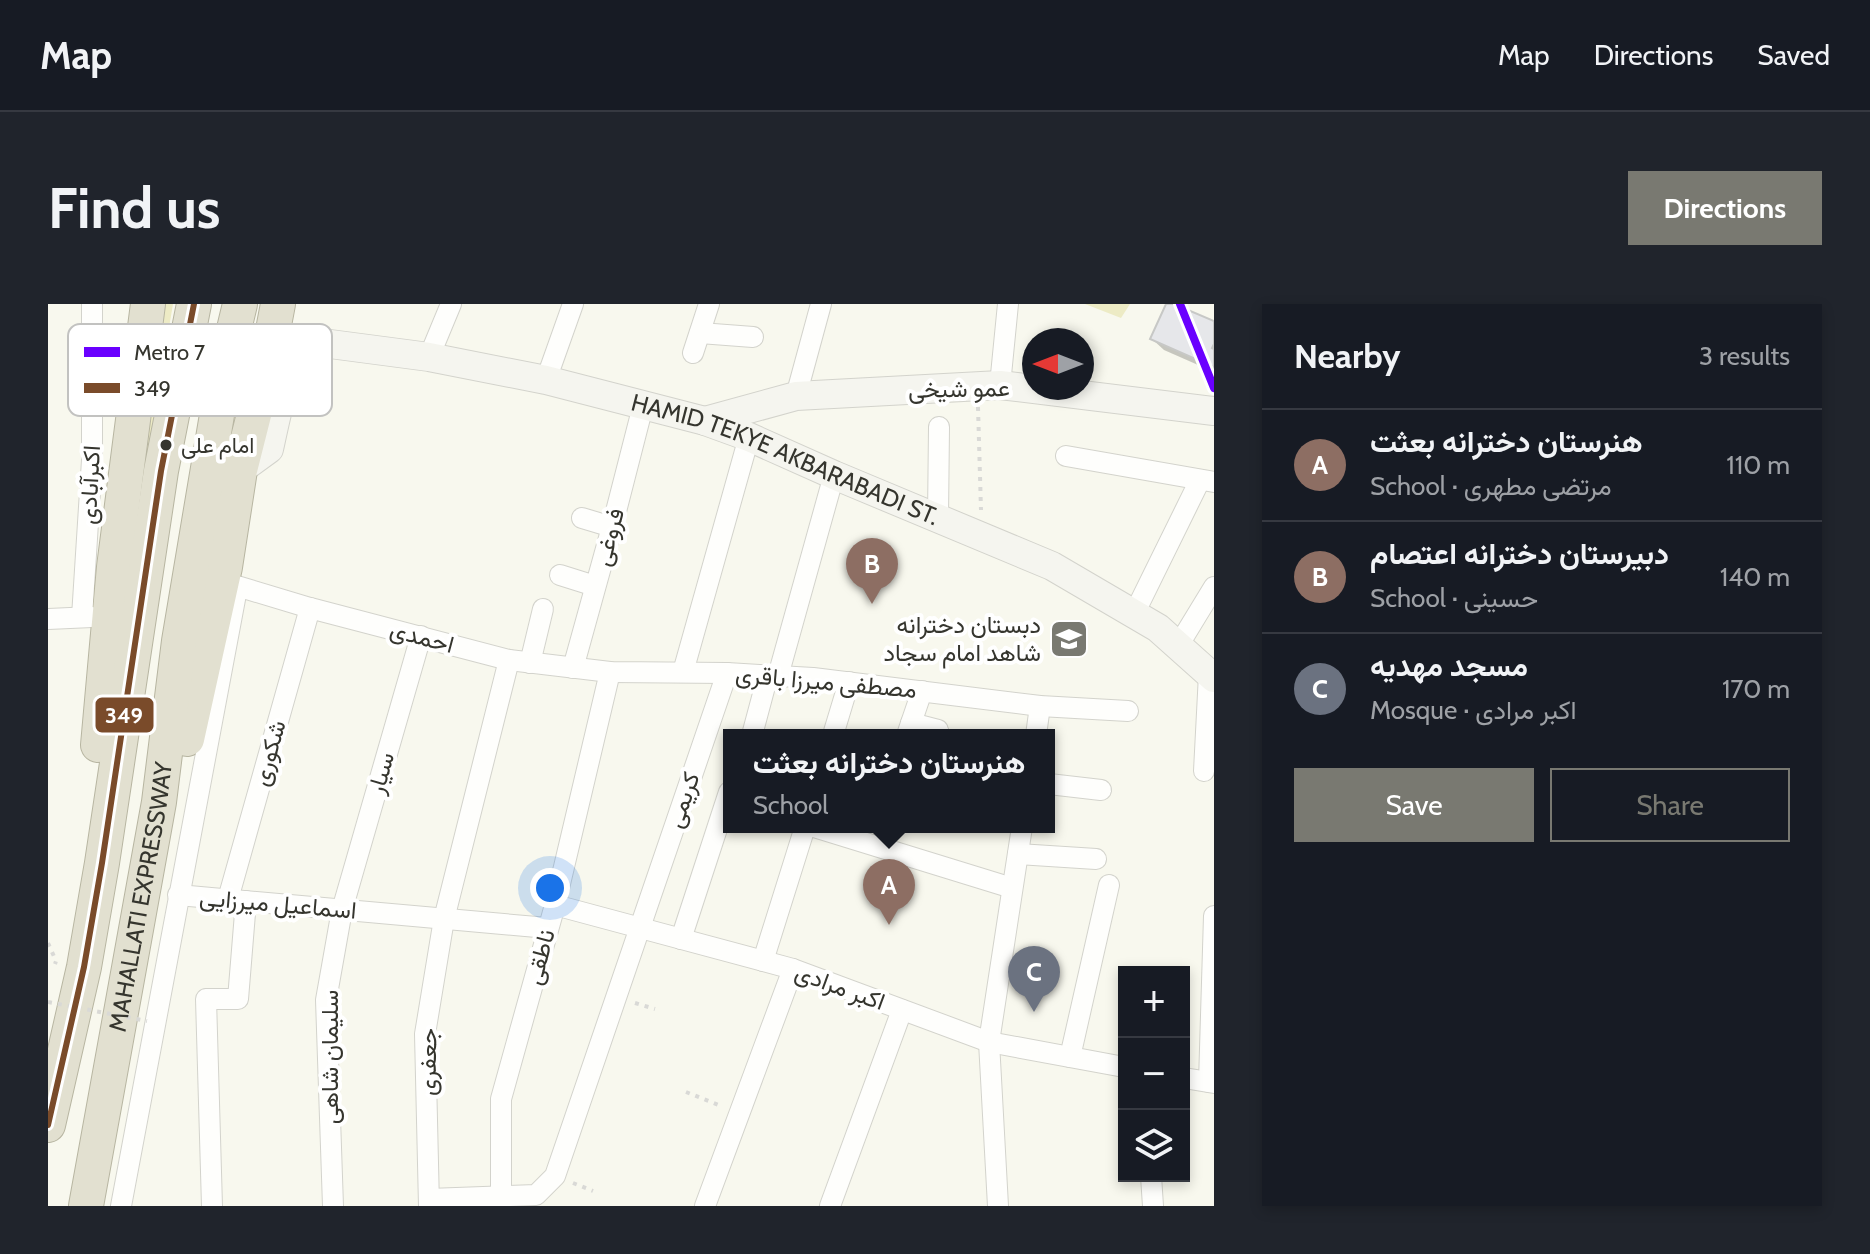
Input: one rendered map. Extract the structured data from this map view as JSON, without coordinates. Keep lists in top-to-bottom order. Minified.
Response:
{"streets":{"highway":["MAHALLATI EXPRESSWAY"],"main road":["عمو شیخی","HAMID TEKYE AKBARABADI ST."],"street":["اکبرآبادی","فروغی","احمدی","مصطفی میرزا باقری","شکوری","سیار","کریمی","اسماعیل میرزایی","ناطقی","اکبر مرادی","سلیمان شاهی","جعفری"]},"crossings":[["عمو شیخی","HAMID TEKYE AKBARABADI ST."],["HAMID TEKYE AKBARABADI ST.","فروغی"],["فروغی","احمدی"],["احمدی","مصطفی میرزا باقری"],["احمدی","شکوری"],["احمدی","سیار"],["احمدی","اسماعیل میرزایی"],["احمدی","ناطقی"],["احمدی","جعفری"],["مصطفی میرزا باقری","کریمی"],["مصطفی میرزا باقری","ناطقی"],["شکوری","اسماعیل میرزایی"],["سیار","اسماعیل میرزایی"],["سیار","سلیمان شاهی"],["کریمی","ناطقی"],["کریمی","اکبر مرادی"],["اسماعیل میرزایی","ناطقی"],["اسماعیل میرزایی","سلیمان شاهی"],["اسماعیل میرزایی","جعفری"],["ناطقی","اکبر مرادی"]],"places":{"other":["امام علی"],"school or university":["دبستان دخترانه شاهد امام سجاد"]},"lines":["metro line 7","transit line 349"],"legend":["Metro 7","349"],"north":"left","page":{"header":"Map","nav":["Map","Directions","Saved"],"buttons":["Directions",["Save","Share"]],"title":"Find us","heading":["Nearby","3 results"],"list":[{"mark":"A","name":"هنرستان دخترانه بعثت","note":"School · مرتضی مطهری","value":"110 m"},{"mark":"B","name":"دبیرستان دخترانه اعتصام","note":"School · حسینی","value":"140 m"},{"mark":"C","name":"مسجد مهدیه","note":"Mosque · اکبر مرادی","value":"170 m"}],"pins":["B","A","C"],"popup":["هنرستان دخترانه بعثت","School"],"map_buttons":["+","−"]}}
